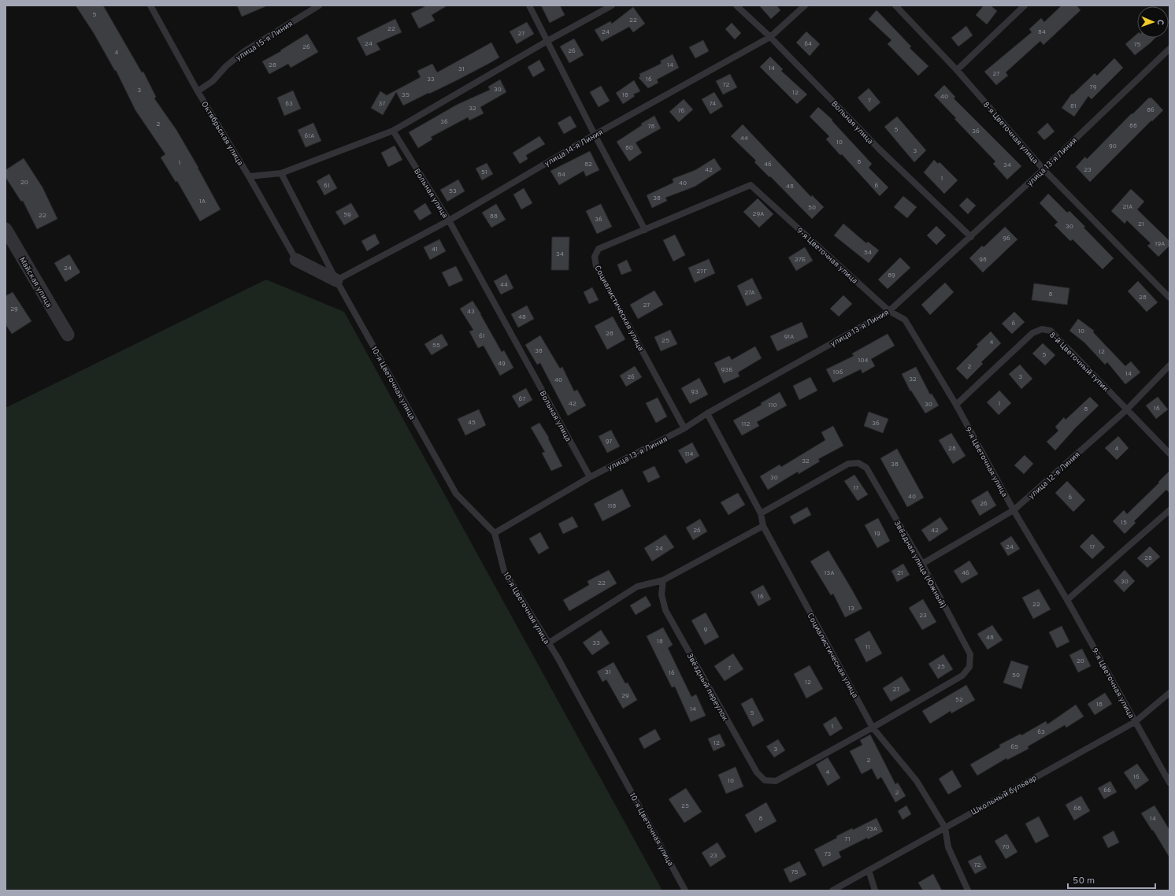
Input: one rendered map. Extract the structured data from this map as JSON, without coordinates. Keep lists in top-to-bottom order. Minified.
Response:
{"streets":{"street":["Майская улица"],"lane":["улица 15-я Линия","Вольная улица","8-я Цветочная улица","Октябрьская улица","улица 14-я Линия","улица 13-я Линия","9-я Цветочная улица","Социалистическая улица","8-й Цветочный тупик","10-я Цветочная улица","улица 12-я Линия","Звёздная улица (Южный)","Звёздный переулок","Школьный бульвар"]},"crossings":[["улица 15-я Линия","Октябрьская улица"],["Вольная улица","улица 14-я Линия"],["Вольная улица","улица 13-я Линия"],["8-я Цветочная улица","улица 13-я Линия"],["улица 14-я Линия","10-я Цветочная улица"],["улица 13-я Линия","9-я Цветочная улица"],["улица 13-я Линия","Социалистическая улица"],["улица 13-я Линия","10-я Цветочная улица"],["9-я Цветочная улица","Социалистическая улица"],["9-я Цветочная улица","8-й Цветочный тупик"],["9-я Цветочная улица","улица 12-я Линия"],["9-я Цветочная улица","Школьный бульвар"],["Социалистическая улица","Звёздная улица (Южный)"],["Социалистическая улица","Звёздный переулок"],["Социалистическая улица","Школьный бульвар"],["8-й Цветочный тупик","улица 12-я Линия"],["улица 12-я Линия","Звёздная улица (Южный)"],["Звёздная улица (Южный)","Звёздный переулок"]],"house_numbers":["5","22","22","24","84","27","24","64","75","26","26","4","28","14","14","31","27","33","16","72","79","30","3","12","35","18","40","7","63","37","74","81","32","86","76","36","2","88","78","5","36","61А","44","10","90","80","3","8","1","82","46","34","42","23","51","84","1","20","40","61","6","48","53","38","1А","21А","50","29А","59","22","88","36","21","30","96","19А","41","54","34","27Б","98","24","27Г","89","44","27А","8","28","27","29","43","48","6","10","28","61","91А","25","4","55","38","12","5","104","49","2","93Б","106","14","26","3","32","40","93","67","42","1","30","110","16","8","45","36","112","97","28","4","114","32","38","30","17","40","6","26","118","15","26","42","19","24","17","24","28","13А","21","46","30","22","16","22","13","23","9","48","18","33","11","20","25","7","31","16","50","12","27","29","52","18","14","5","1","63","12","65","3","2","4","16","10","66","2","25","68","8","14","73А","71","70","73","23","72","75"],"scale_bar":"50 m","north":"right"}
